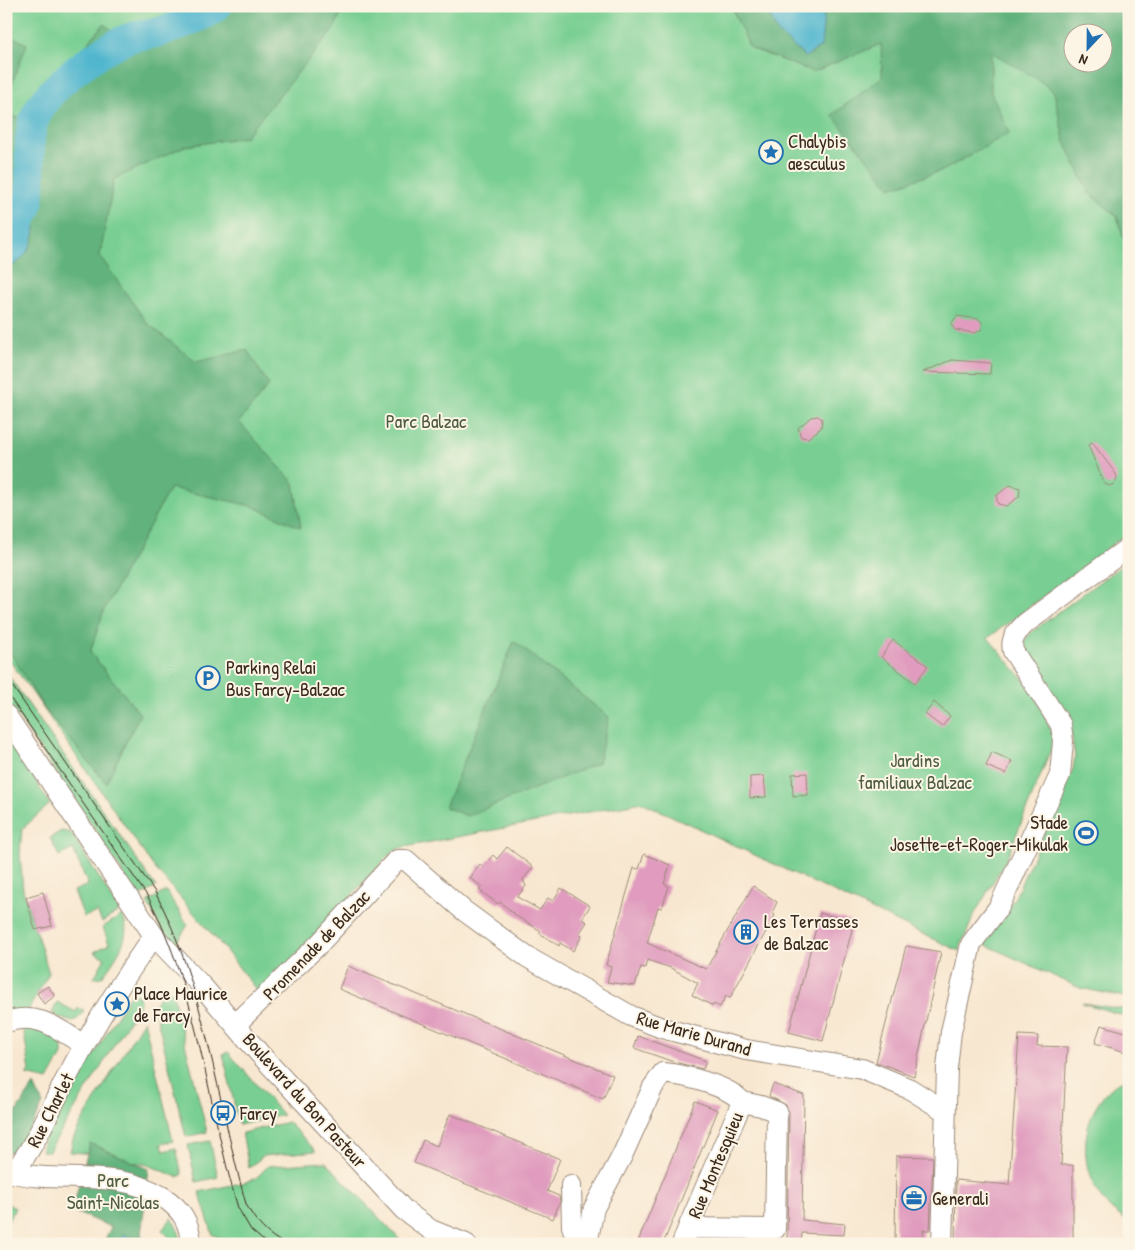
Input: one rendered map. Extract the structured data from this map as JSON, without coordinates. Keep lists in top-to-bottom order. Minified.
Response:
{"streets":{"street":["Promenade de Balzac","Rue Marie Durand","Boulevard du Bon Pasteur","Rue Charlet","Rue Montesquieu"]},"crossings":[["Promenade de Balzac","Rue Marie Durand"],["Promenade de Balzac","Boulevard du Bon Pasteur"],["Boulevard du Bon Pasteur","Rue Charlet"]],"parks":["Parc Balzac","Jardins familiaux Balzac","Parc Saint-Nicolas"],"places":{"place":["Chalybis aesculus","Place Maurice de Farcy"],"parking":["Parking Relai Bus Farcy-Balzac"],"sports":["Stade Josette-et-Roger-Mikulak"],"building":["Les Terrasses de Balzac"],"bus stop":["Farcy"],"office":["Generali"]},"north":"bottom"}
